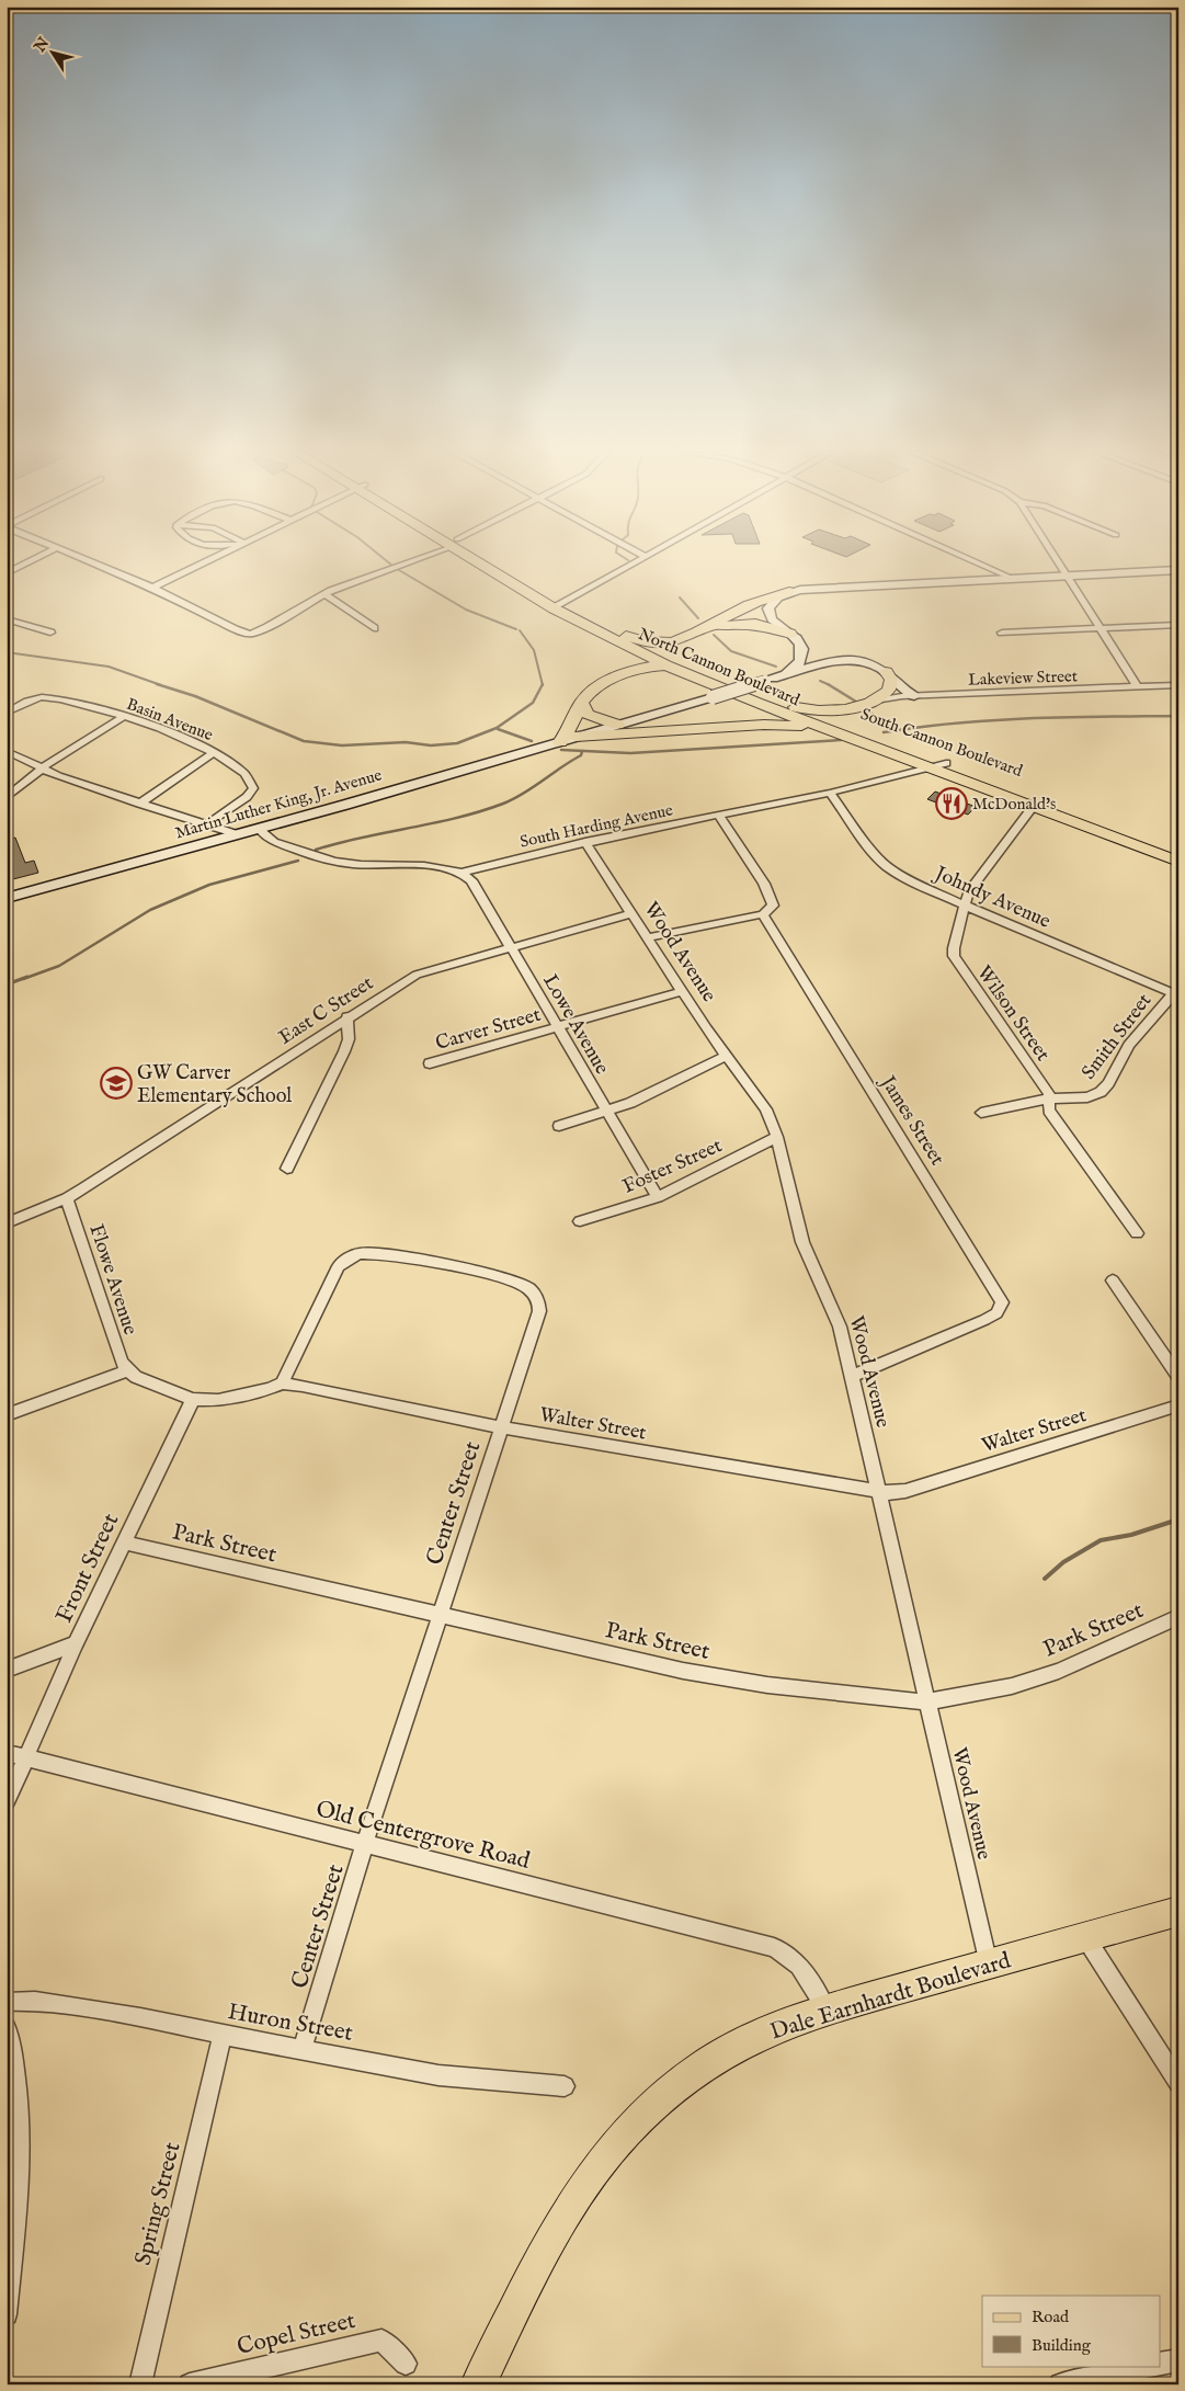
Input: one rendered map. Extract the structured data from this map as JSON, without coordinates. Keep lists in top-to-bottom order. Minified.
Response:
{"streets":{"main road":["North Cannon Boulevard","South Cannon Boulevard","Martin Luther King, Jr. Avenue","Dale Earnhardt Boulevard"],"street":["Lakeview Street","Basin Avenue","South Harding Avenue","Johndy Avenue","Wood Avenue","East C Street","Wilson Street","Lowe Avenue","Carver Street","Smith Street","James Street","Foster Street","Flowe Avenue","Walter Street","Center Street","Park Street","Front Street","Old Centergrove Road","Huron Street","Spring Street","Copel Street"]},"crossings":[["North Cannon Boulevard","South Cannon Boulevard"],["South Cannon Boulevard","South Harding Avenue"],["South Cannon Boulevard","Wilson Street"],["Martin Luther King, Jr. Avenue","South Harding Avenue"],["South Harding Avenue","Johndy Avenue"],["South Harding Avenue","Wood Avenue"],["South Harding Avenue","Lowe Avenue"],["Johndy Avenue","Wilson Street"],["Johndy Avenue","Smith Street"],["Wood Avenue","East C Street"],["Wood Avenue","Carver Street"],["Wood Avenue","James Street"],["Wood Avenue","Foster Street"],["Wood Avenue","Walter Street"],["Wood Avenue","Park Street"],["Wood Avenue","Dale Earnhardt Boulevard"],["East C Street","Lowe Avenue"],["East C Street","Flowe Avenue"],["Wilson Street","Smith Street"],["Lowe Avenue","Carver Street"],["Lowe Avenue","Foster Street"],["Flowe Avenue","Walter Street"],["Walter Street","Center Street"],["Walter Street","Front Street"],["Center Street","Park Street"],["Center Street","Old Centergrove Road"],["Center Street","Huron Street"],["Park Street","Front Street"],["Front Street","Old Centergrove Road"],["Old Centergrove Road","Dale Earnhardt Boulevard"],["Huron Street","Spring Street"]],"places":{"restaurant":["McDonald's"],"school or university":["GW Carver Elementary School"]},"legend":["Road","Building"],"north":"top left"}
